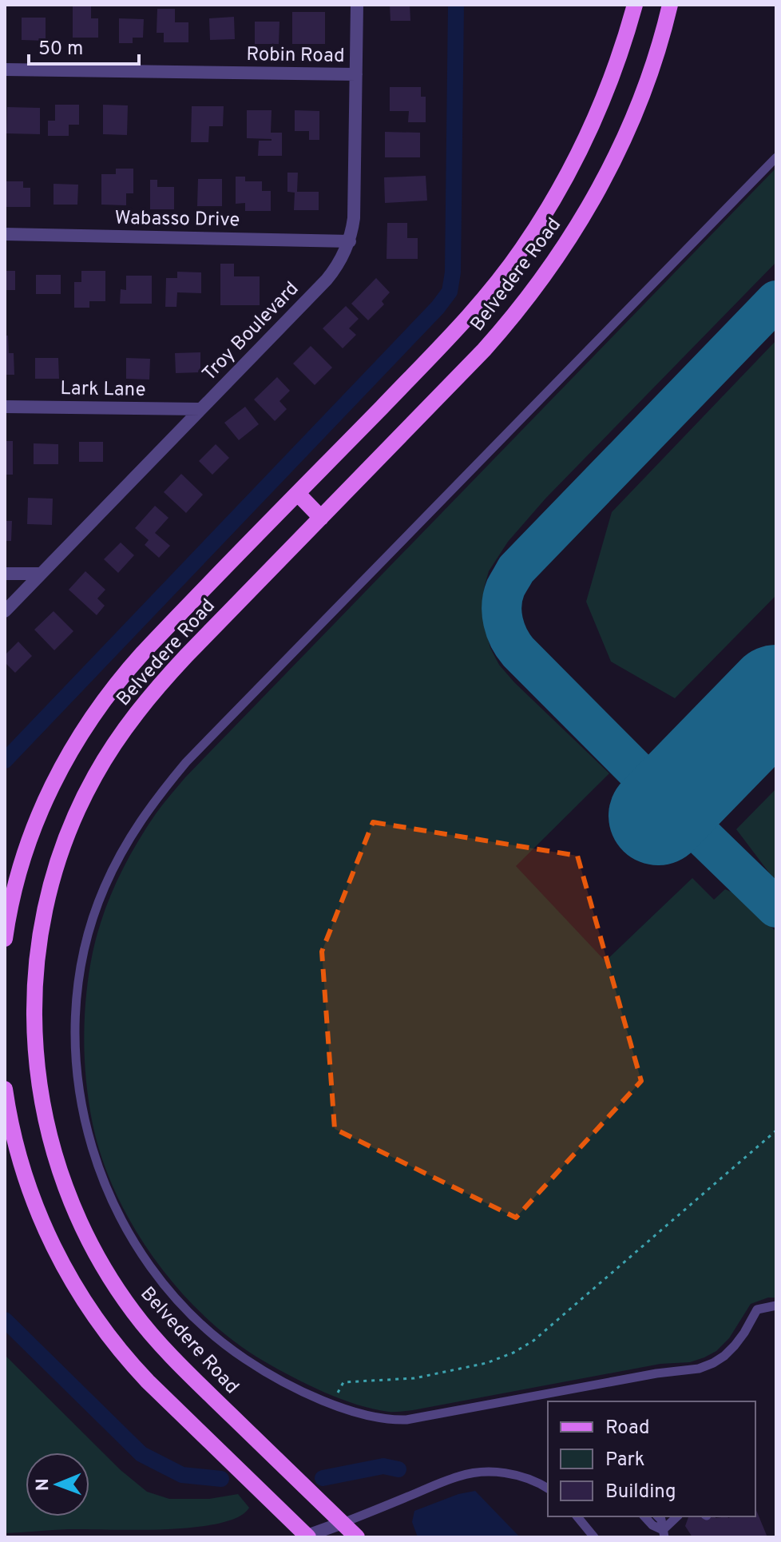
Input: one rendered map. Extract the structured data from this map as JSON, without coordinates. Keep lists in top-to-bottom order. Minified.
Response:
{"streets":{"main road":["Belvedere Road"],"street":["Robin Road","Wabasso Drive","Troy Boulevard","Lark Lane"]},"crossings":[["Robin Road","Troy Boulevard"],["Wabasso Drive","Troy Boulevard"],["Troy Boulevard","Lark Lane"]],"legend":["Road","Park","Building"],"scale_bar":"50 m","north":"left"}
